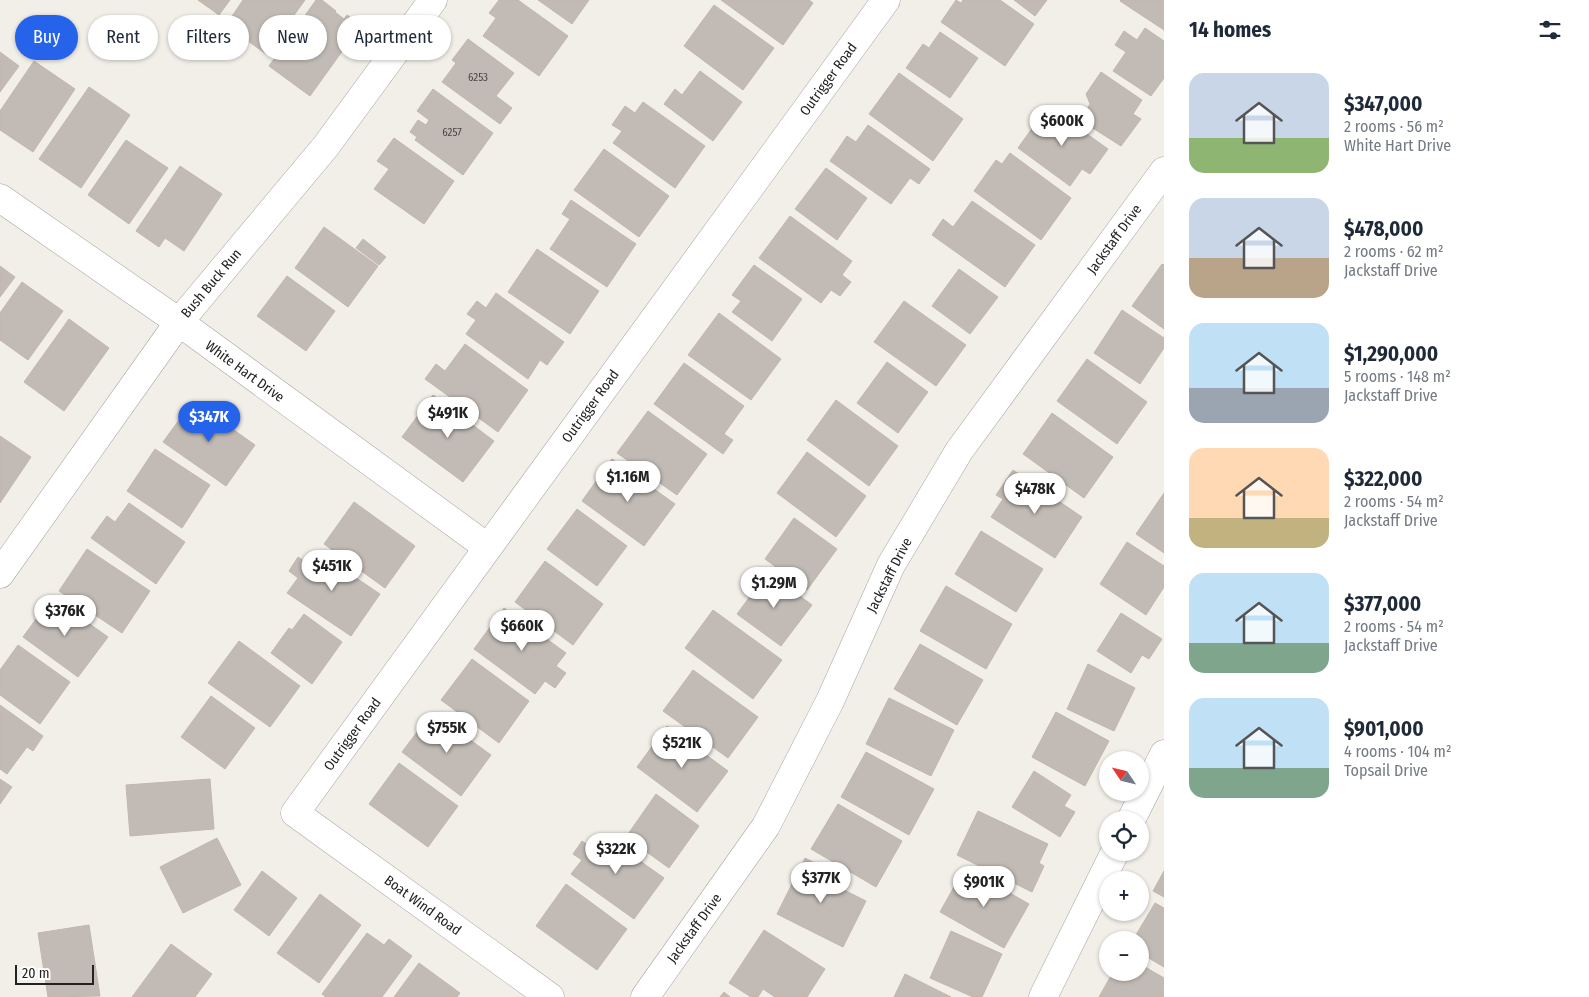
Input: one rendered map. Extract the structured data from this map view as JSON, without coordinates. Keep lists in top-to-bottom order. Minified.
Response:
{"streets":{"street":["Outrigger Road","Jackstaff Drive","Bush Buck Run","White Hart Drive","Boat Wind Road"]},"crossings":[["Outrigger Road","White Hart Drive"],["Outrigger Road","Boat Wind Road"],["Bush Buck Run","White Hart Drive"]],"house_numbers":["6253","6257"],"scale_bar":"20 m","north":"top left","page":{"heading":"14 homes","chip":["Buy","Rent","Filters","New","Apartment"],"list":[{"name":"$347,000","note":"2 rooms · 56 m² · White Hart Drive"},{"name":"$478,000","note":"2 rooms · 62 m² · Jackstaff Drive"},{"name":"$1,290,000","note":"5 rooms · 148 m² · Jackstaff Drive"},{"name":"$322,000","note":"2 rooms · 54 m² · Jackstaff Drive"},{"name":"$377,000","note":"2 rooms · 54 m² · Jackstaff Drive"},{"name":"$901,000","note":"4 rooms · 104 m² · Topsail Drive"}],"price":["$600K","$491K","$347K","$1.16M","$478K","$451K","$1.29M","$376K","$660K","$755K","$521K","$322K","$377K","$901K"],"map_buttons":["+","−"],"scale":"20 m"}}
